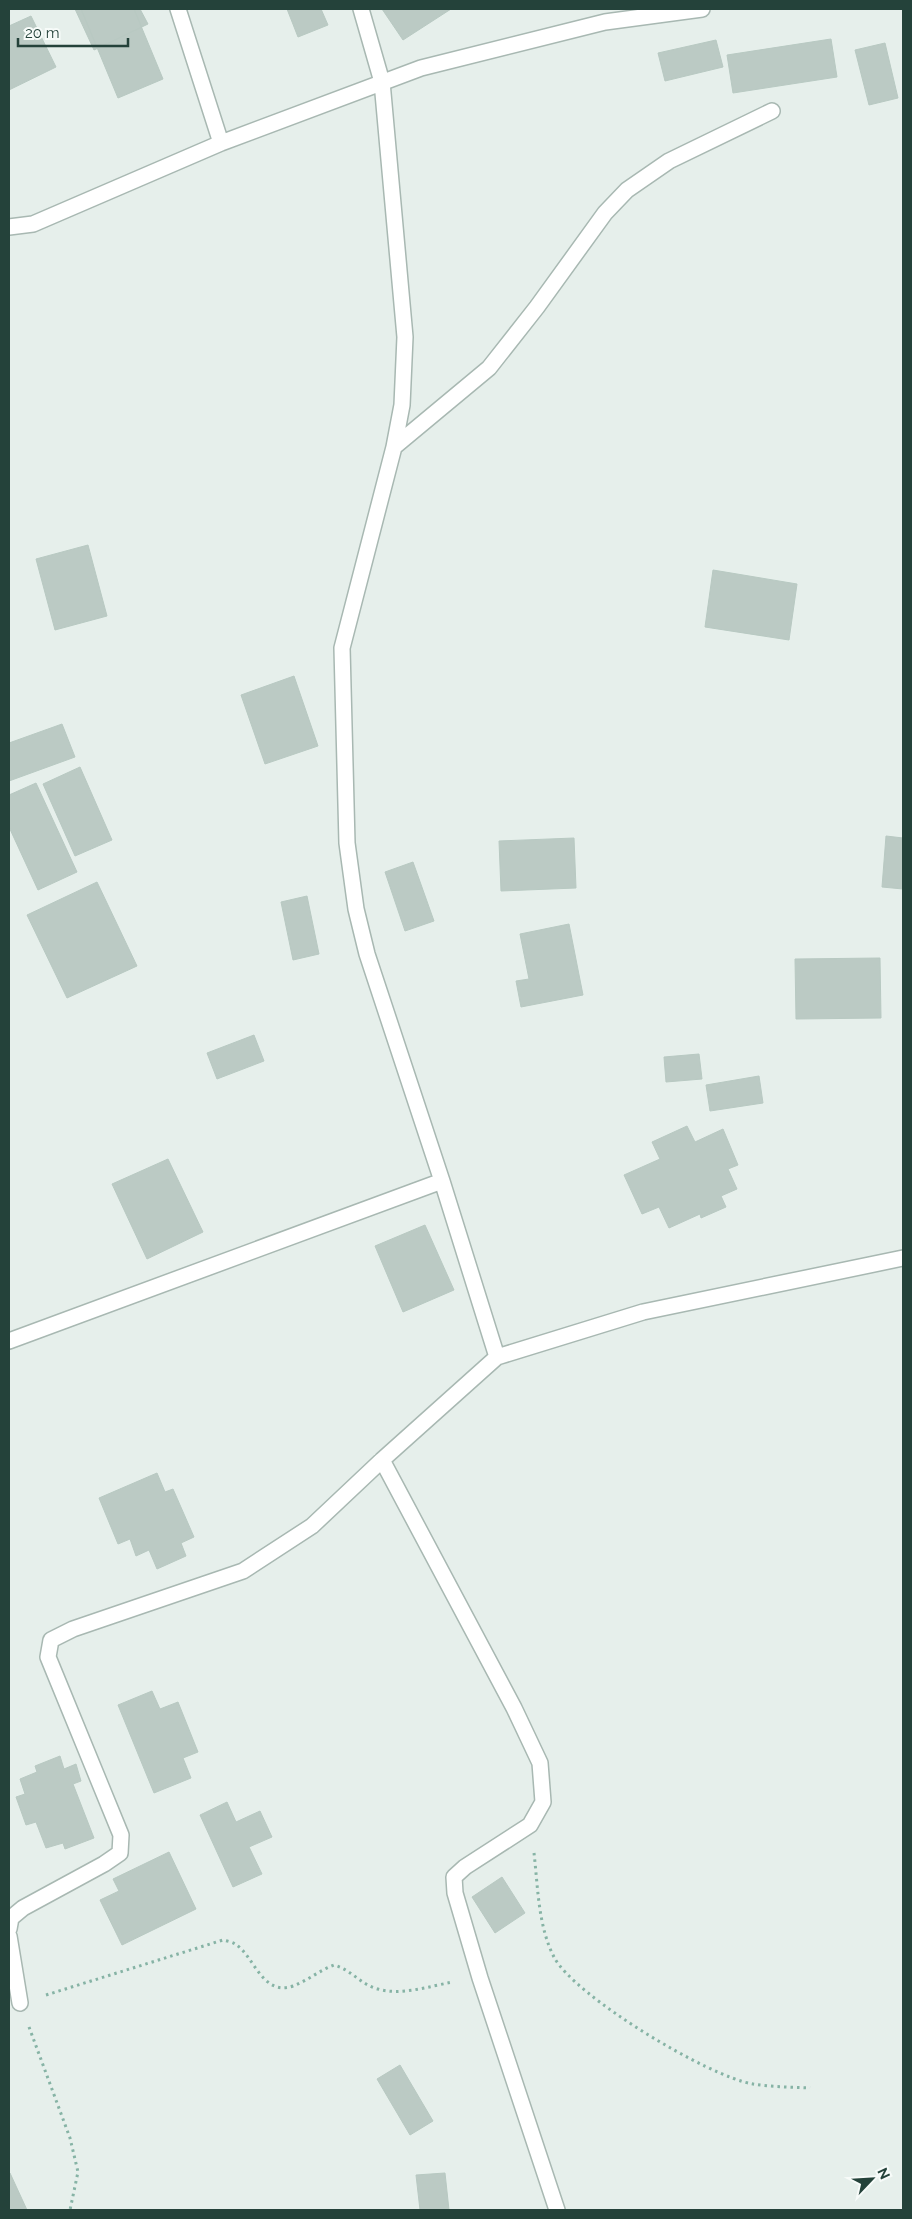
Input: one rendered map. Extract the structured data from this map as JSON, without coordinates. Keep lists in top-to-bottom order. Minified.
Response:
{"scale_bar":"20 m","north":"top right"}
